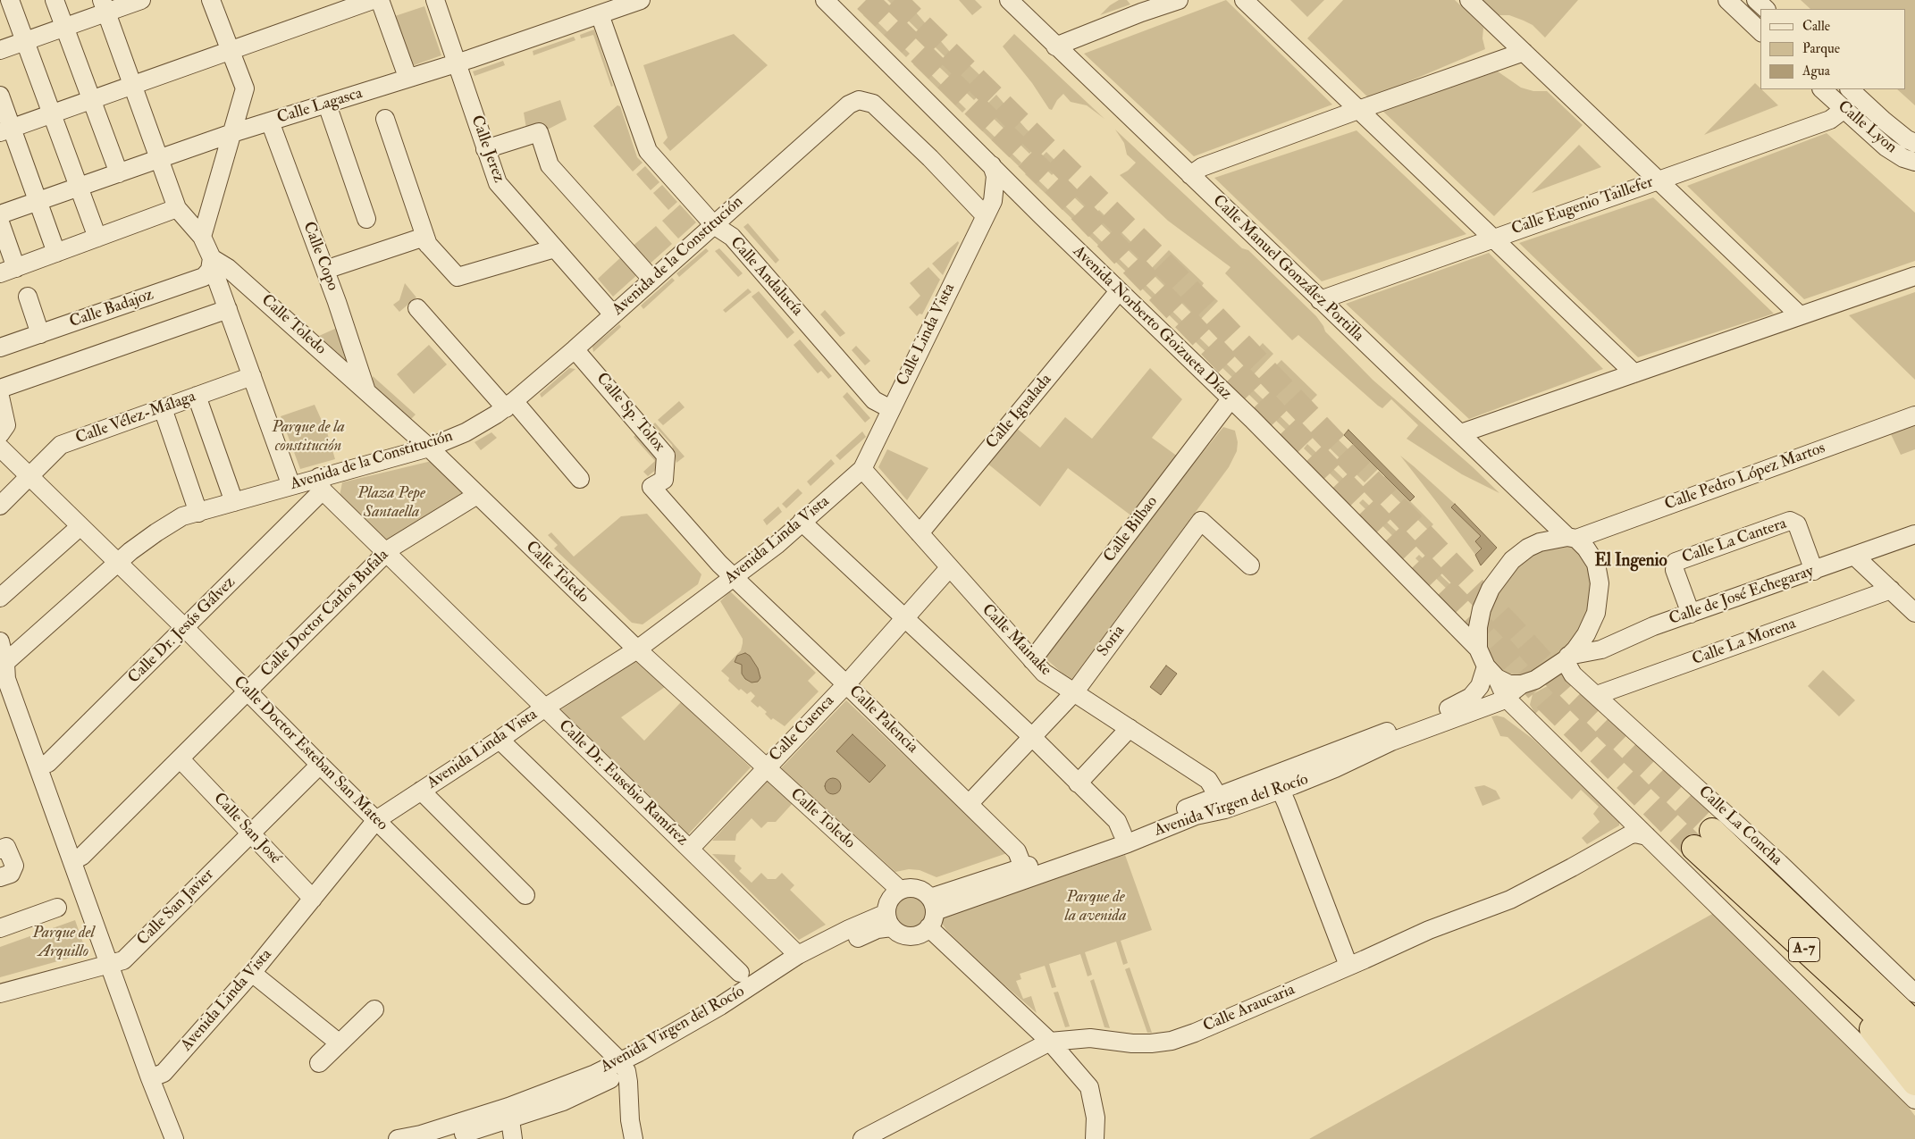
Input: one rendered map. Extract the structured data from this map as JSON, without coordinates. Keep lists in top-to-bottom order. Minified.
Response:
{"streets":{"highway":["A-7"],"street":["Calle Lagasca","Calle Lyon","Calle Jerez","Calle Eugenio Taillefer","Calle Copo","Avenida de la Constitución","Calle Manuel González Portilla","Calle Andalucía","Calle Badajoz","Avenida Norberto Goizueta Díaz","Calle Toledo","Calle Linda Vista","Calle Igualada","Calle Sp. Tolox","Calle Vélez-Málaga","Calle Pedro López Martos","Calle Bilbao","Avenida Linda Vista","Calle La Cantera","Calle de José Echegaray","Calle Doctor Carlos Bufala","Calle Dr. Jesús Gálvez","Calle Mainake","Soria","Calle La Morena","Calle Palencia","Calle Cuenca","Calle Doctor Esteban San Mateo","Calle Dr. Eusebio Ramírez","Avenida Virgen del Rocío","Calle La Concha","Calle San José","Calle San Javier","Calle Araucaria"]},"crossings":[["Calle Lagasca","Calle Jerez"],["Calle Lagasca","Calle Copo"],["Calle Lagasca","Calle Andalucía"],["Calle Lyon","Calle Eugenio Taillefer"],["Calle Jerez","Avenida de la Constitución"],["Calle Eugenio Taillefer","Calle Manuel González Portilla"],["Calle Copo","Calle Toledo"],["Avenida de la Constitución","Calle Andalucía"],["Avenida de la Constitución","Calle Toledo"],["Avenida de la Constitución","Calle Linda Vista"],["Avenida de la Constitución","Calle Sp. Tolox"],["Avenida de la Constitución","Calle Dr. Jesús Gálvez"],["Avenida de la Constitución","Calle Doctor Esteban San Mateo"],["Avenida de la Constitución","Calle Dr. Eusebio Ramírez"],["Calle Manuel González Portilla","Avenida Norberto Goizueta Díaz"],["Calle Manuel González Portilla","Calle Pedro López Martos"],["Calle Manuel González Portilla","Calle de José Echegaray"],["Calle Manuel González Portilla","Avenida Virgen del Rocío"],["Calle Manuel González Portilla","Calle La Concha"],["Calle Andalucía","Calle Linda Vista"],["Calle Badajoz","Calle Toledo"],["Avenida Norberto Goizueta Díaz","Calle Linda Vista"],["Avenida Norberto Goizueta Díaz","Calle Igualada"],["Avenida Norberto Goizueta Díaz","Calle Pedro López Martos"],["Avenida Norberto Goizueta Díaz","Calle Bilbao"],["Avenida Norberto Goizueta Díaz","Calle de José Echegaray"],["Avenida Norberto Goizueta Díaz","Avenida Virgen del Rocío"],["Avenida Norberto Goizueta Díaz","Calle La Concha"],["Calle Toledo","Avenida Linda Vista"],["Calle Toledo","Calle Doctor Carlos Bufala"],["Calle Toledo","Calle Cuenca"],["Calle Toledo","Avenida Virgen del Rocío"],["Calle Linda Vista","Avenida Linda Vista"],["Calle Linda Vista","Calle Mainake"],["Calle Igualada","Calle Mainake"],["Calle Sp. Tolox","Avenida Linda Vista"],["Calle Sp. Tolox","Calle Palencia"],["Calle Vélez-Málaga","Calle Doctor Esteban San Mateo"],["Calle Pedro López Martos","Calle de José Echegaray"],["Calle Pedro López Martos","Avenida Virgen del Rocío"],["Calle Pedro López Martos","Calle La Concha"],["Calle Bilbao","Calle Mainake"],["Avenida Linda Vista","Calle Mainake"],["Avenida Linda Vista","Calle Palencia"],["Avenida Linda Vista","Calle Doctor Esteban San Mateo"],["Avenida Linda Vista","Calle Dr. Eusebio Ramírez"],["Avenida Linda Vista","Calle San José"],["Calle La Cantera","Calle de José Echegaray"],["Calle de José Echegaray","Avenida Virgen del Rocío"],["Calle de José Echegaray","Calle La Concha"],["Calle Doctor Carlos Bufala","Calle Doctor Esteban San Mateo"],["Calle Doctor Carlos Bufala","Calle Dr. Eusebio Ramírez"],["Calle Doctor Carlos Bufala","Calle San José"],["Calle Dr. Jesús Gálvez","Calle Doctor Esteban San Mateo"],["Calle Dr. Jesús Gálvez","Calle Dr. Eusebio Ramírez"],["Calle Mainake","Soria"],["Calle Mainake","Calle Cuenca"],["Calle Mainake","Avenida Virgen del Rocío"],["Soria","Calle Palencia"],["Calle La Morena","Calle La Concha"],["Calle Palencia","Calle Cuenca"],["Calle Palencia","Avenida Virgen del Rocío"],["Calle Cuenca","Calle Dr. Eusebio Ramírez"],["Calle Doctor Esteban San Mateo","Avenida Virgen del Rocío"],["Calle Doctor Esteban San Mateo","Calle San Javier"],["Calle Dr. Eusebio Ramírez","Avenida Virgen del Rocío"],["Avenida Virgen del Rocío","Calle La Concha"],["Calle La Concha","A-7"],["Calle San José","Calle San Javier"]],"districts":["El Ingenio"],"parks":["Parque de la constitución","Plaza Pepe Santaella","Parque de la avenida","Parque del Arquillo"],"legend":["Calle","Parque","Agua"]}
